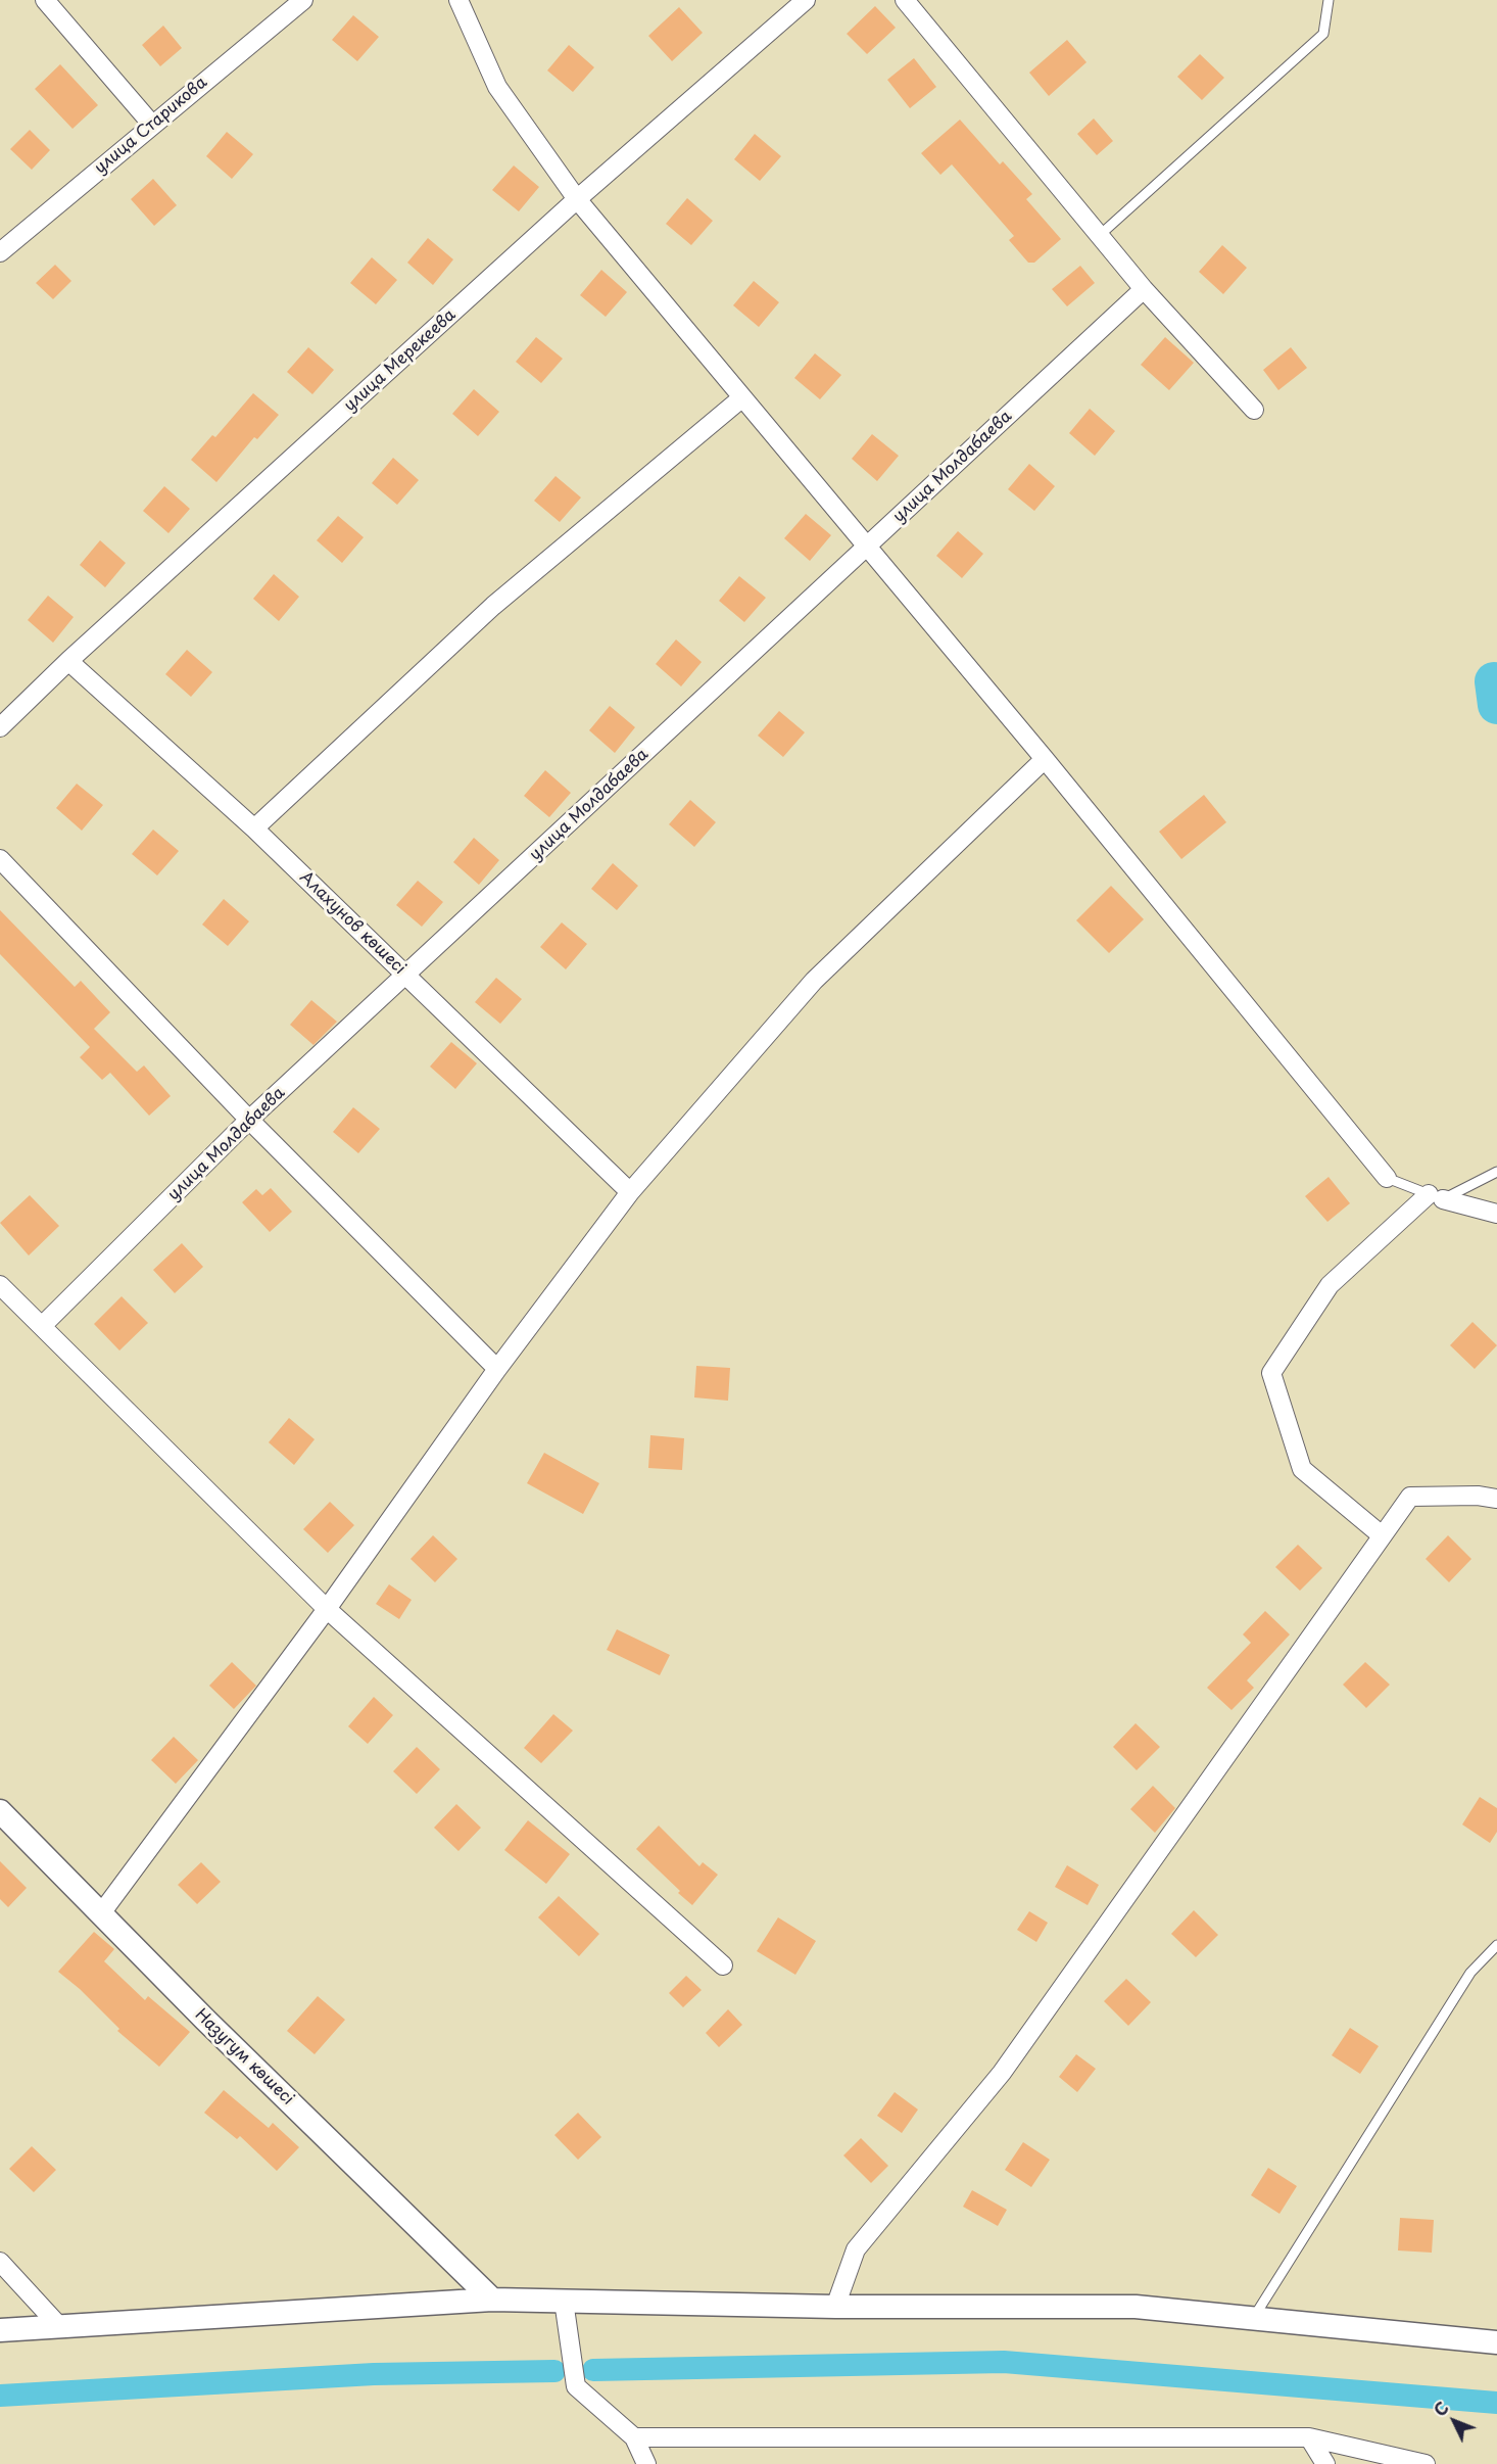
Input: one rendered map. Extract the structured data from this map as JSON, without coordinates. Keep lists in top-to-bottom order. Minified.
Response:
{"streets":{"street":["улица Старикова","улица Мерекеева","улица Молдабаева","Алахунов көшесі","Назугум көшесі"]},"crossings":[["улица Мерекеева","Алахунов көшесі"],["улица Молдабаева","Алахунов көшесі"]],"north":"top left"}
